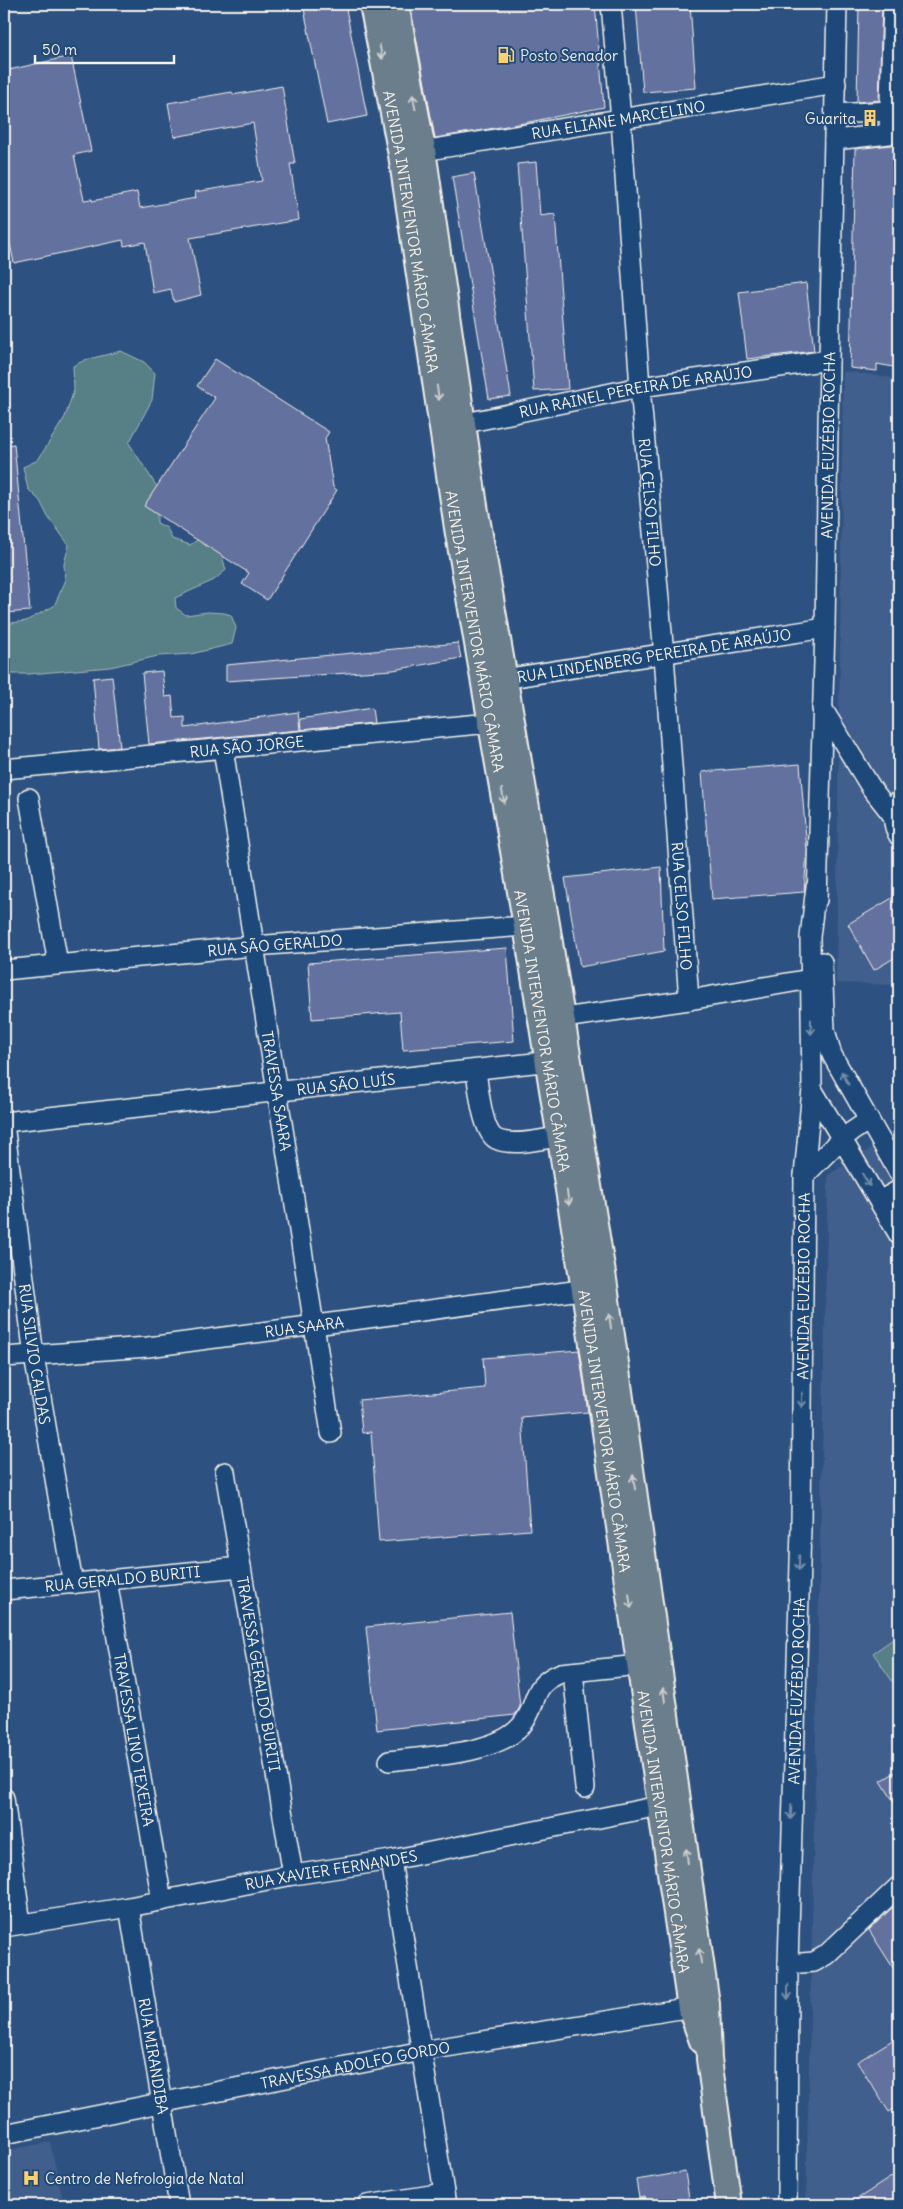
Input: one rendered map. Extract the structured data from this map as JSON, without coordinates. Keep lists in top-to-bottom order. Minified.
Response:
{"streets":{"main road":["AVENIDA INTERVENTOR MÁRIO CÂMARA"],"street":["RUA ELIANE MARCELINO","RUA RAINEL PEREIRA DE ARAÚJO","AVENIDA EUZÉBIO ROCHA","RUA CELSO FILHO","RUA LINDENBERG PEREIRA DE ARAÚJO","RUA SÃO JORGE","RUA SÃO GERALDO","RUA SÃO LUÍS","TRAVESSA SAARA","RUA SAARA","RUA SILVIO CALDAS","RUA GERALDO BURITI","TRAVESSA GERALDO BURITI","TRAVESSA LINO TEXEIRA","RUA XAVIER FERNANDES","RUA MIRANDIBA","TRAVESSA ADOLFO GORDO"]},"crossings":[["RUA ELIANE MARCELINO","AVENIDA INTERVENTOR MÁRIO CÂMARA"],["RUA ELIANE MARCELINO","AVENIDA EUZÉBIO ROCHA"],["RUA ELIANE MARCELINO","RUA CELSO FILHO"],["AVENIDA INTERVENTOR MÁRIO CÂMARA","RUA RAINEL PEREIRA DE ARAÚJO"],["AVENIDA INTERVENTOR MÁRIO CÂMARA","RUA LINDENBERG PEREIRA DE ARAÚJO"],["AVENIDA INTERVENTOR MÁRIO CÂMARA","RUA SÃO JORGE"],["AVENIDA INTERVENTOR MÁRIO CÂMARA","RUA SÃO GERALDO"],["AVENIDA INTERVENTOR MÁRIO CÂMARA","RUA SÃO LUÍS"],["AVENIDA INTERVENTOR MÁRIO CÂMARA","RUA SAARA"],["AVENIDA INTERVENTOR MÁRIO CÂMARA","RUA XAVIER FERNANDES"],["AVENIDA INTERVENTOR MÁRIO CÂMARA","TRAVESSA ADOLFO GORDO"],["RUA RAINEL PEREIRA DE ARAÚJO","AVENIDA EUZÉBIO ROCHA"],["RUA RAINEL PEREIRA DE ARAÚJO","RUA CELSO FILHO"],["AVENIDA EUZÉBIO ROCHA","RUA LINDENBERG PEREIRA DE ARAÚJO"],["RUA CELSO FILHO","RUA LINDENBERG PEREIRA DE ARAÚJO"],["RUA SÃO JORGE","TRAVESSA SAARA"],["RUA SÃO GERALDO","TRAVESSA SAARA"],["RUA SÃO LUÍS","TRAVESSA SAARA"],["RUA SÃO LUÍS","RUA SILVIO CALDAS"],["TRAVESSA SAARA","RUA SAARA"],["RUA SAARA","RUA SILVIO CALDAS"],["RUA SILVIO CALDAS","RUA GERALDO BURITI"],["RUA GERALDO BURITI","TRAVESSA GERALDO BURITI"],["RUA GERALDO BURITI","TRAVESSA LINO TEXEIRA"],["TRAVESSA GERALDO BURITI","RUA XAVIER FERNANDES"],["TRAVESSA LINO TEXEIRA","RUA XAVIER FERNANDES"],["RUA XAVIER FERNANDES","RUA MIRANDIBA"],["RUA MIRANDIBA","TRAVESSA ADOLFO GORDO"]],"places":{"fuel station":["Posto Senador"],"building":["Guarita"],"hospital":["Centro de Nefrologia de Natal"]},"scale_bar":"50 m"}
